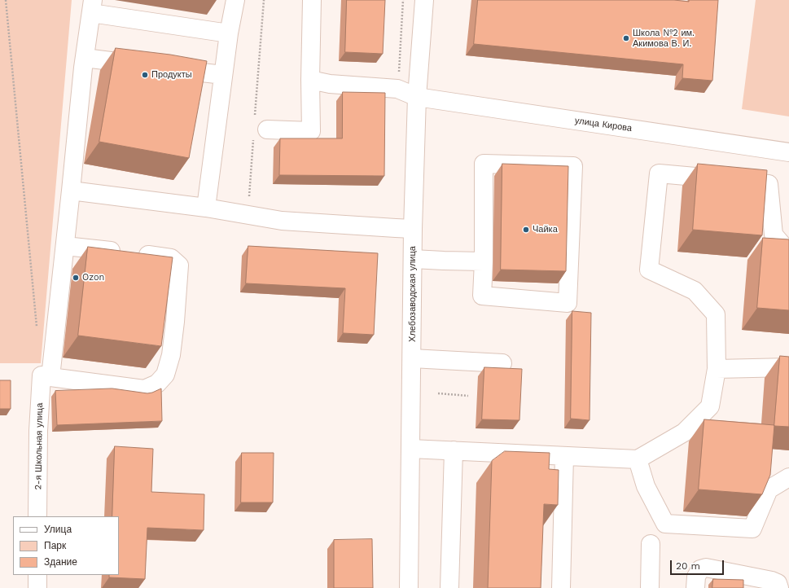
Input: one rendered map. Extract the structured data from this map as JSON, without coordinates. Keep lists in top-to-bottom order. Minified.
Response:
{"streets":{"main road":["улица Кирова","Хлебозаводская улица","2-я Школьная улица"]},"crossings":[["улица Кирова","Хлебозаводская улица"]],"places":["Школа №2 им. Акимова В. И.","Продукты","Чайка","Ozon"],"legend":["Улица","Парк","Здание"],"scale_bar":"20 m"}
